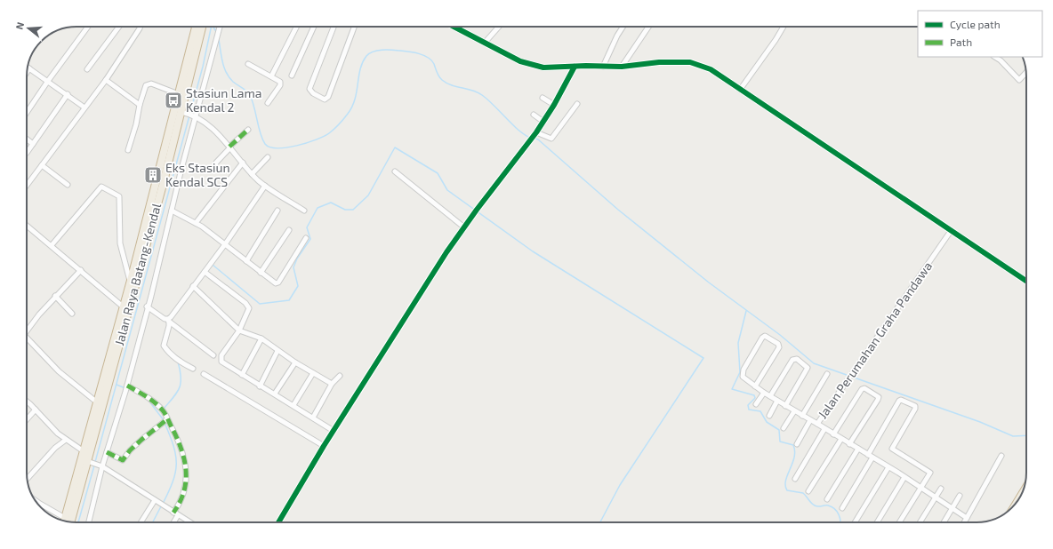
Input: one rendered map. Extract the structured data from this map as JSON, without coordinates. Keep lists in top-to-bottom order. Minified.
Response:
{"streets":{"highway":["Jalan Raya Batang-Kendal"],"street":["Jalan Perumahan Graha Pandawa"]},"places":{"bus stop":["Stasiun Lama Kendal 2"],"building":["Eks Stasiun Kendal SCS"]},"legend":["Cycle path","Path"],"north":"left"}
